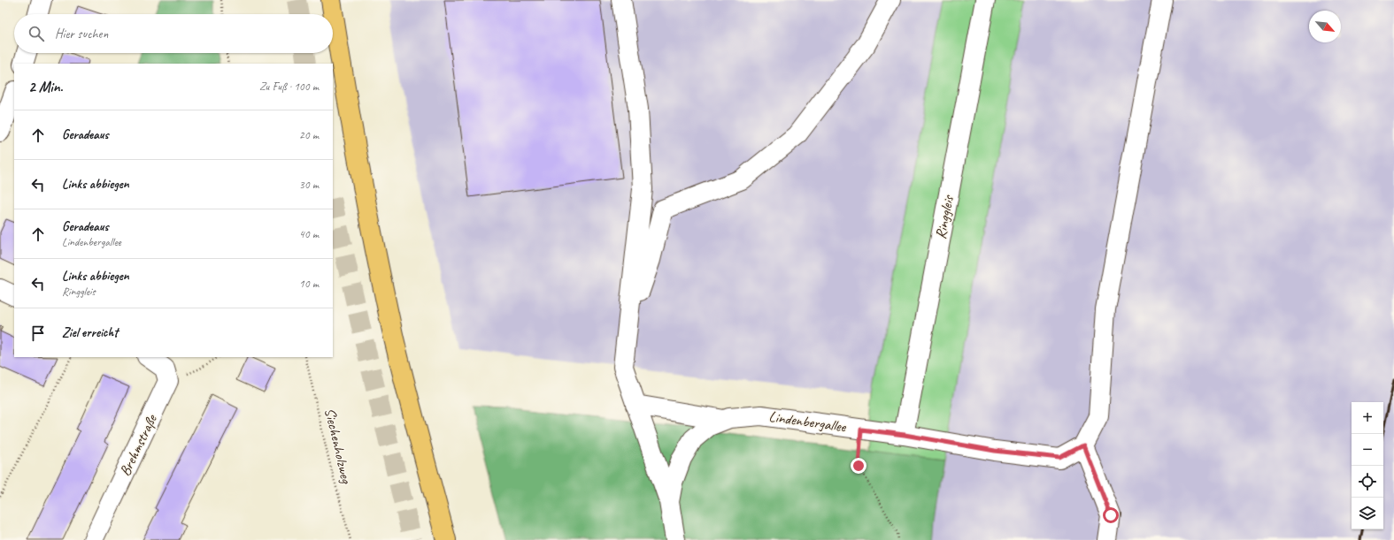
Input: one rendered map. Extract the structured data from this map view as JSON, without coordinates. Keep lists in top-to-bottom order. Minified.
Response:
{"streets":{"street":["Ringgleis","Lindenbergallee","Brehmstraße"],"path":["Siechenholzweg"]},"crossings":[["Ringgleis","Lindenbergallee"]],"north":"bottom right","page":{"search":"Hier suchen","heading":["2 Min.","Zu Fuß · 100 m"],"list":[["Geradeaus","20 m"],["Links abbiegen","30 m"],["Geradeaus","Lindenbergallee","40 m"],["Links abbiegen","Ringgleis","10 m"],"Ziel erreicht"],"map_buttons":["+","−"]}}
